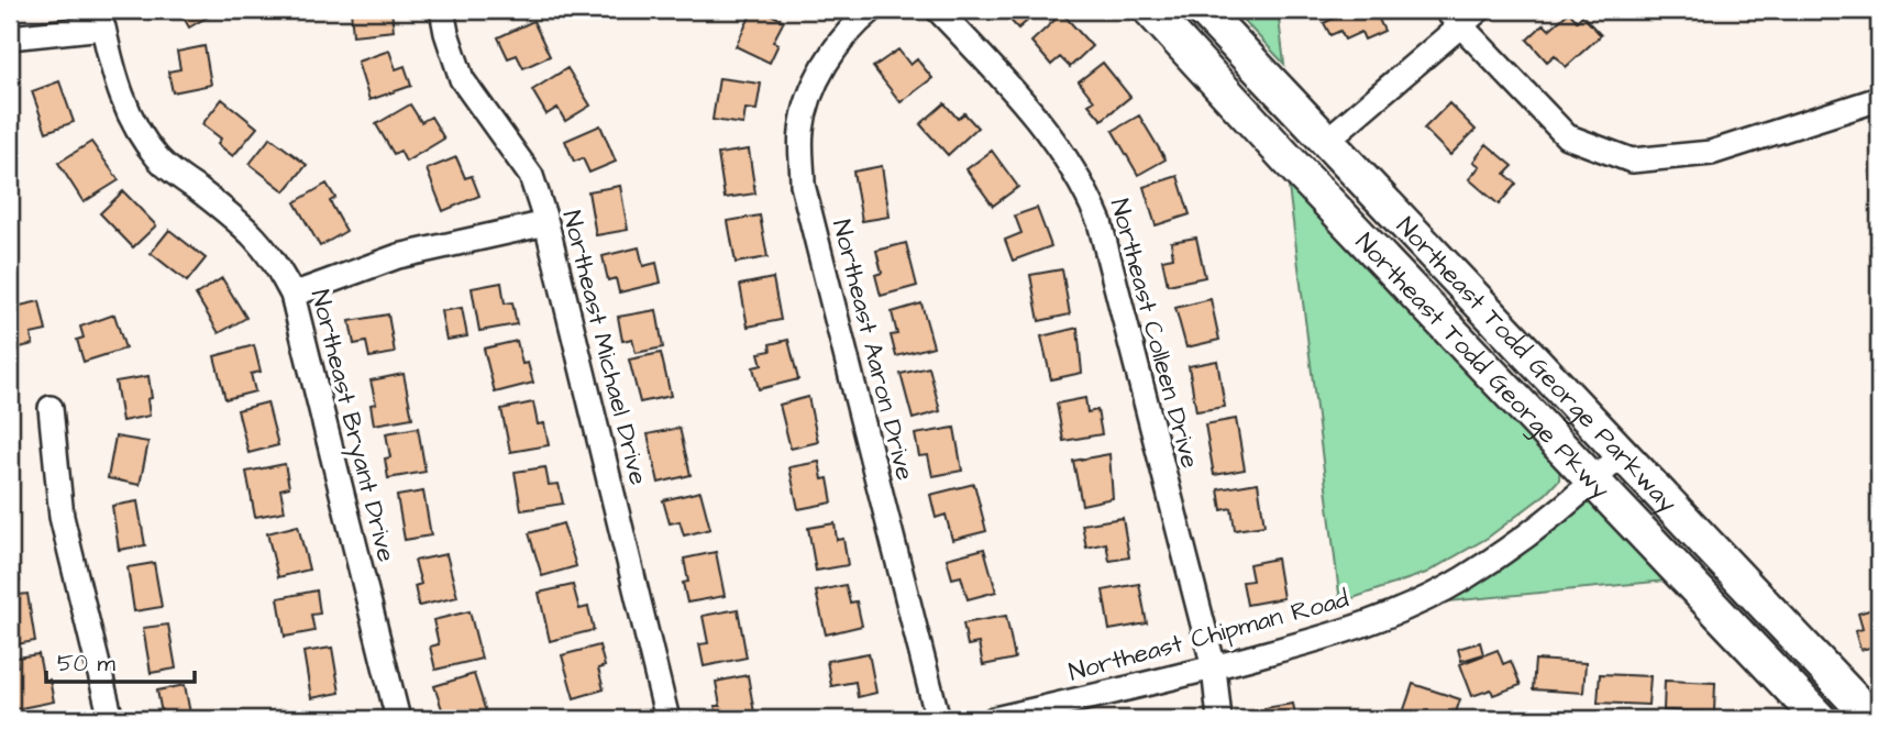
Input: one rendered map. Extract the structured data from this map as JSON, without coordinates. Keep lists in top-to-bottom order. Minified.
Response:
{"streets":{"main road":["Northeast Todd George Pkwy","Northeast Todd George Parkway"],"street":["Northeast Colleen Drive","Northeast Michael Drive","Northeast Aaron Drive","Northeast Bryant Drive","Northeast Chipman Road"]},"crossings":[["Northeast Colleen Drive","Northeast Chipman Road"],["Northeast Todd George Pkwy","Northeast Chipman Road"],["Northeast Todd George Parkway","Northeast Chipman Road"]],"scale_bar":"50 m"}
